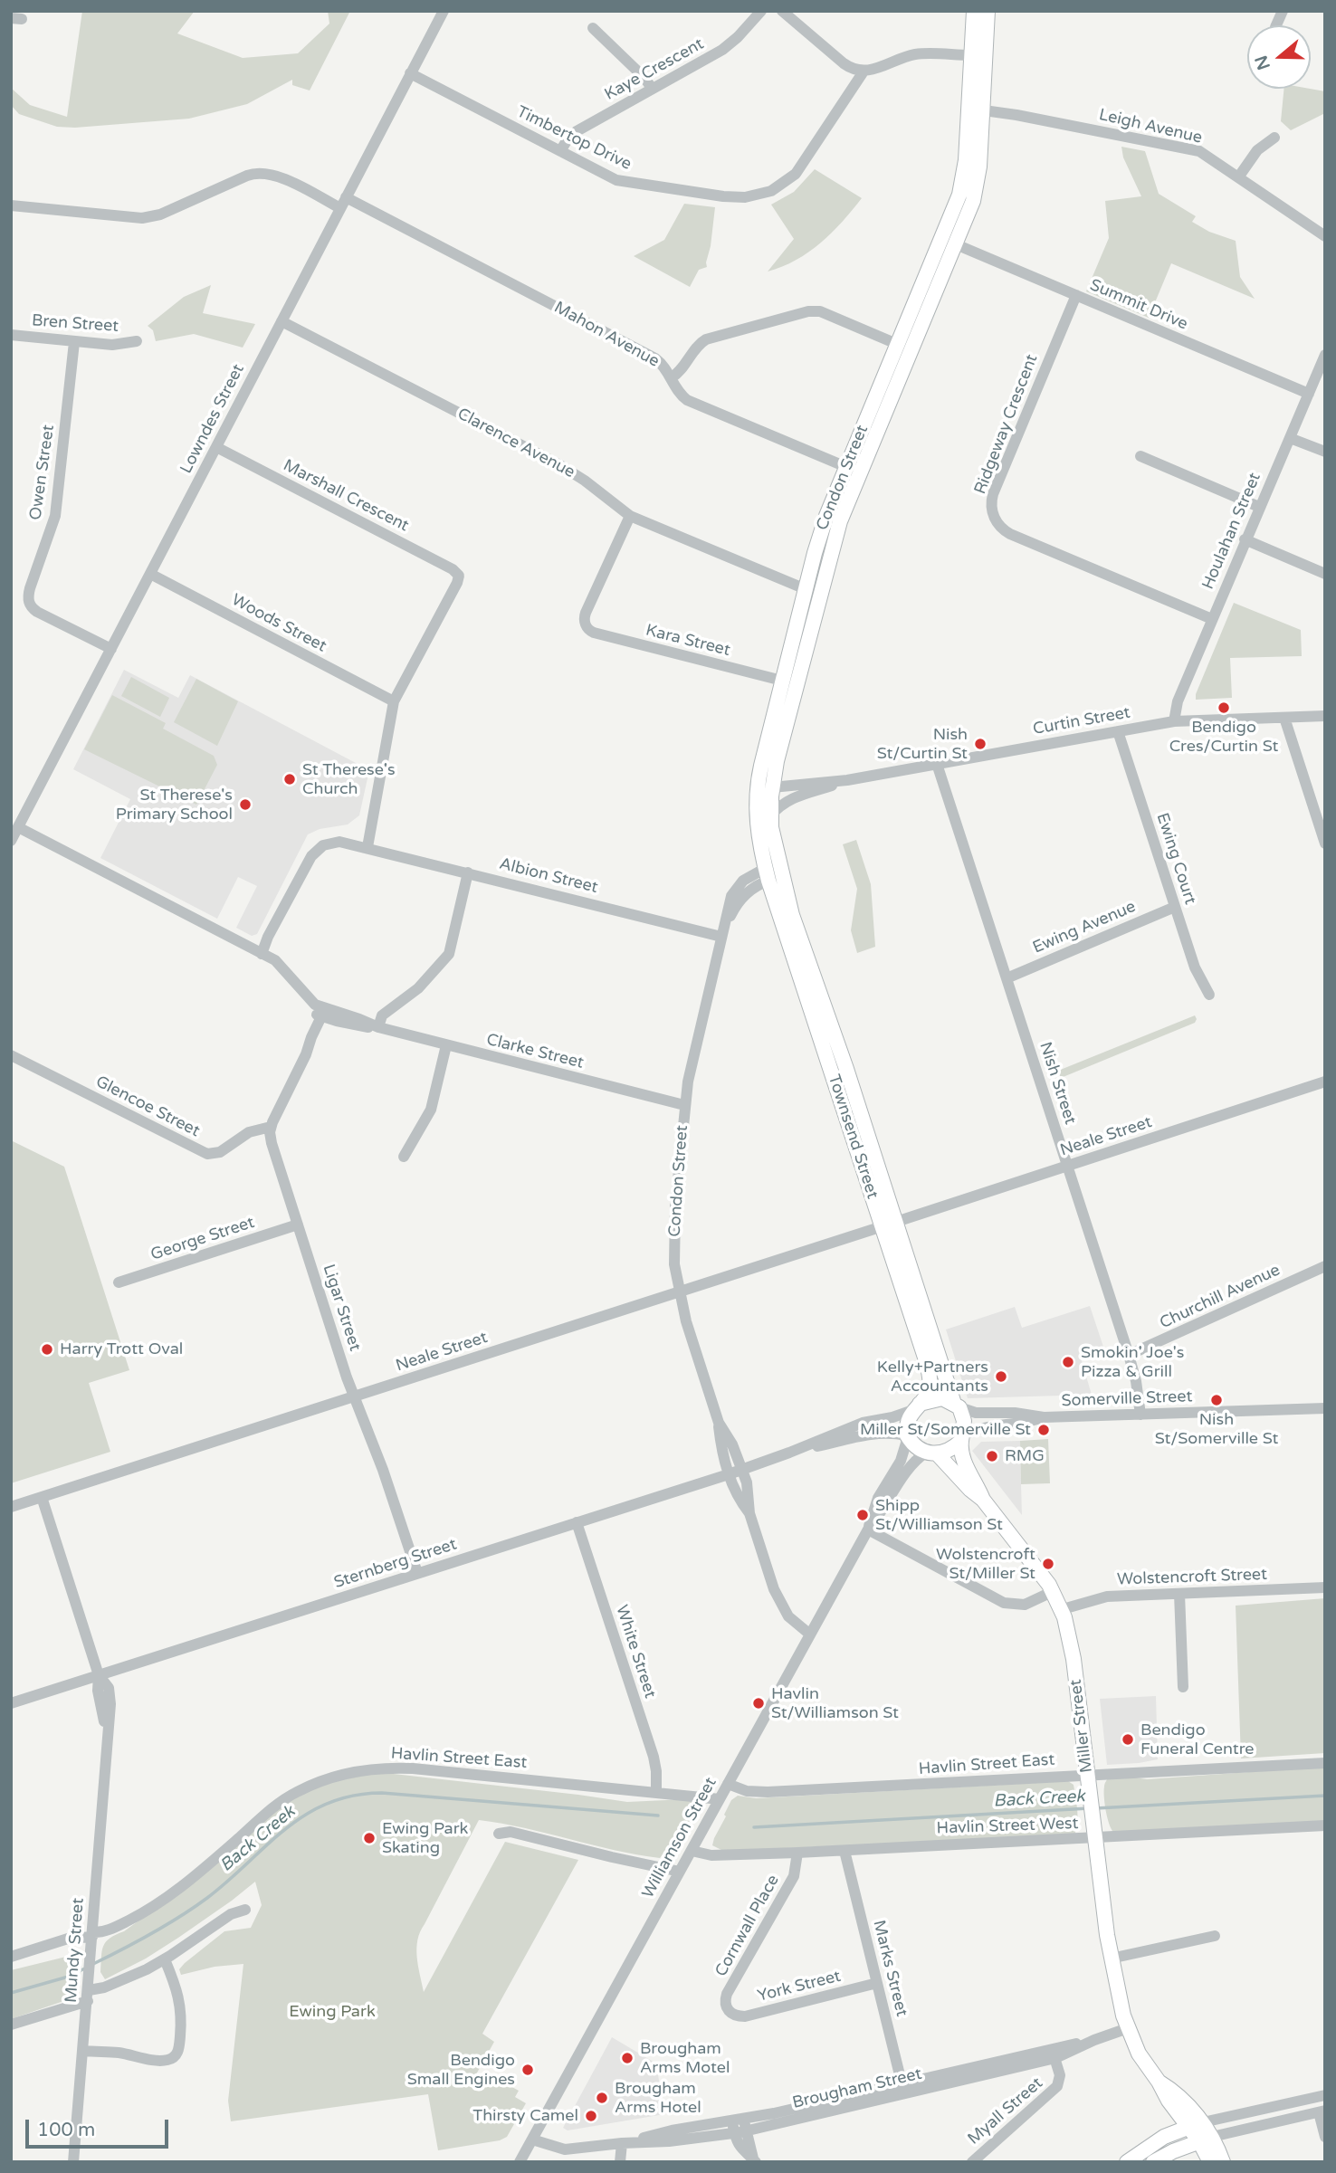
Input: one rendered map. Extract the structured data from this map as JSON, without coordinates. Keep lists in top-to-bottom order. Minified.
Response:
{"streets":{"main road":["Condon Street","Townsend Street","Miller Street"],"street":["Kaye Crescent","Leigh Avenue","Timbertop Drive","Summit Drive","Bren Street","Mahon Avenue","Lowndes Street","Ridgeway Crescent","Clarence Avenue","Owen Street","Marshall Crescent","Houlahan Street","Woods Street","Kara Street","Curtin Street","Ewing Court","Albion Street","Ewing Avenue","Clarke Street","Nish Street","Glencoe Street","Neale Street","George Street","Churchill Avenue","Ligar Street","Somerville Street","Sternberg Street","Wolstencroft Street","White Street","Havlin Street East","Havlin Street West","Williamson Street","Cornwall Place","Mundy Street","Marks Street","York Street","Brougham Street","Myall Street"]},"crossings":[["Kaye Crescent","Timbertop Drive"],["Leigh Avenue","Condon Street"],["Timbertop Drive","Lowndes Street"],["Summit Drive","Ridgeway Crescent"],["Summit Drive","Condon Street"],["Summit Drive","Houlahan Street"],["Bren Street","Owen Street"],["Mahon Avenue","Lowndes Street"],["Mahon Avenue","Condon Street"],["Lowndes Street","Clarence Avenue"],["Lowndes Street","Owen Street"],["Lowndes Street","Marshall Crescent"],["Lowndes Street","Woods Street"],["Lowndes Street","Clarke Street"],["Ridgeway Crescent","Houlahan Street"],["Clarence Avenue","Condon Street"],["Clarence Avenue","Kara Street"],["Condon Street","Kara Street"],["Condon Street","Curtin Street"],["Condon Street","Albion Street"],["Condon Street","Clarke Street"],["Condon Street","Townsend Street"],["Condon Street","Neale Street"],["Condon Street","Sternberg Street"],["Condon Street","Williamson Street"],["Marshall Crescent","Woods Street"],["Marshall Crescent","Albion Street"],["Marshall Crescent","Clarke Street"],["Houlahan Street","Curtin Street"],["Curtin Street","Ewing Court"],["Curtin Street","Nish Street"],["Ewing Court","Ewing Avenue"],["Albion Street","Clarke Street"],["Ewing Avenue","Nish Street"],["Nish Street","Neale Street"],["Nish Street","Churchill Avenue"],["Nish Street","Somerville Street"],["Glencoe Street","Ligar Street"],["Townsend Street","Neale Street"],["Townsend Street","Somerville Street"],["Townsend Street","Sternberg Street"],["Townsend Street","Miller Street"],["Townsend Street","Williamson Street"],["Neale Street","Ligar Street"],["Neale Street","Mundy Street"],["George Street","Ligar Street"],["Ligar Street","Sternberg Street"],["Somerville Street","Sternberg Street"],["Somerville Street","Miller Street"],["Somerville Street","Williamson Street"],["Sternberg Street","White Street"],["Sternberg Street","Miller Street"],["Sternberg Street","Williamson Street"],["Sternberg Street","Mundy Street"],["Wolstencroft Street","Miller Street"],["White Street","Havlin Street East"],["Miller Street","Havlin Street East"],["Miller Street","Havlin Street West"],["Miller Street","Williamson Street"],["Miller Street","Brougham Street"],["Havlin Street East","Williamson Street"],["Havlin Street East","Mundy Street"],["Havlin Street West","Williamson Street"],["Havlin Street West","Cornwall Place"],["Havlin Street West","Marks Street"],["Williamson Street","Brougham Street"],["Cornwall Place","York Street"],["Marks Street","York Street"],["Marks Street","Brougham Street"],["Brougham Street","Myall Street"]],"water":["Back Creek"],"parks":["Ewing Park"],"places":["Bendigo Cres/Curtin St","Nish St/Curtin St","St Therese's Church","St Therese's Primary School","Harry Trott Oval","Smokin' Joe's Pizza & Grill","Kelly+Partners Accountants","Nish St/Somerville St","Miller St/Somerville St","RMG","Shipp St/Williamson St","Wolstencroft St/Miller St","Havlin St/Williamson St","Bendigo Funeral Centre","Ewing Park Skating","Brougham Arms Motel","Bendigo Small Engines","Brougham Arms Hotel","Thirsty Camel"],"scale_bar":"100 m","north":"left"}
